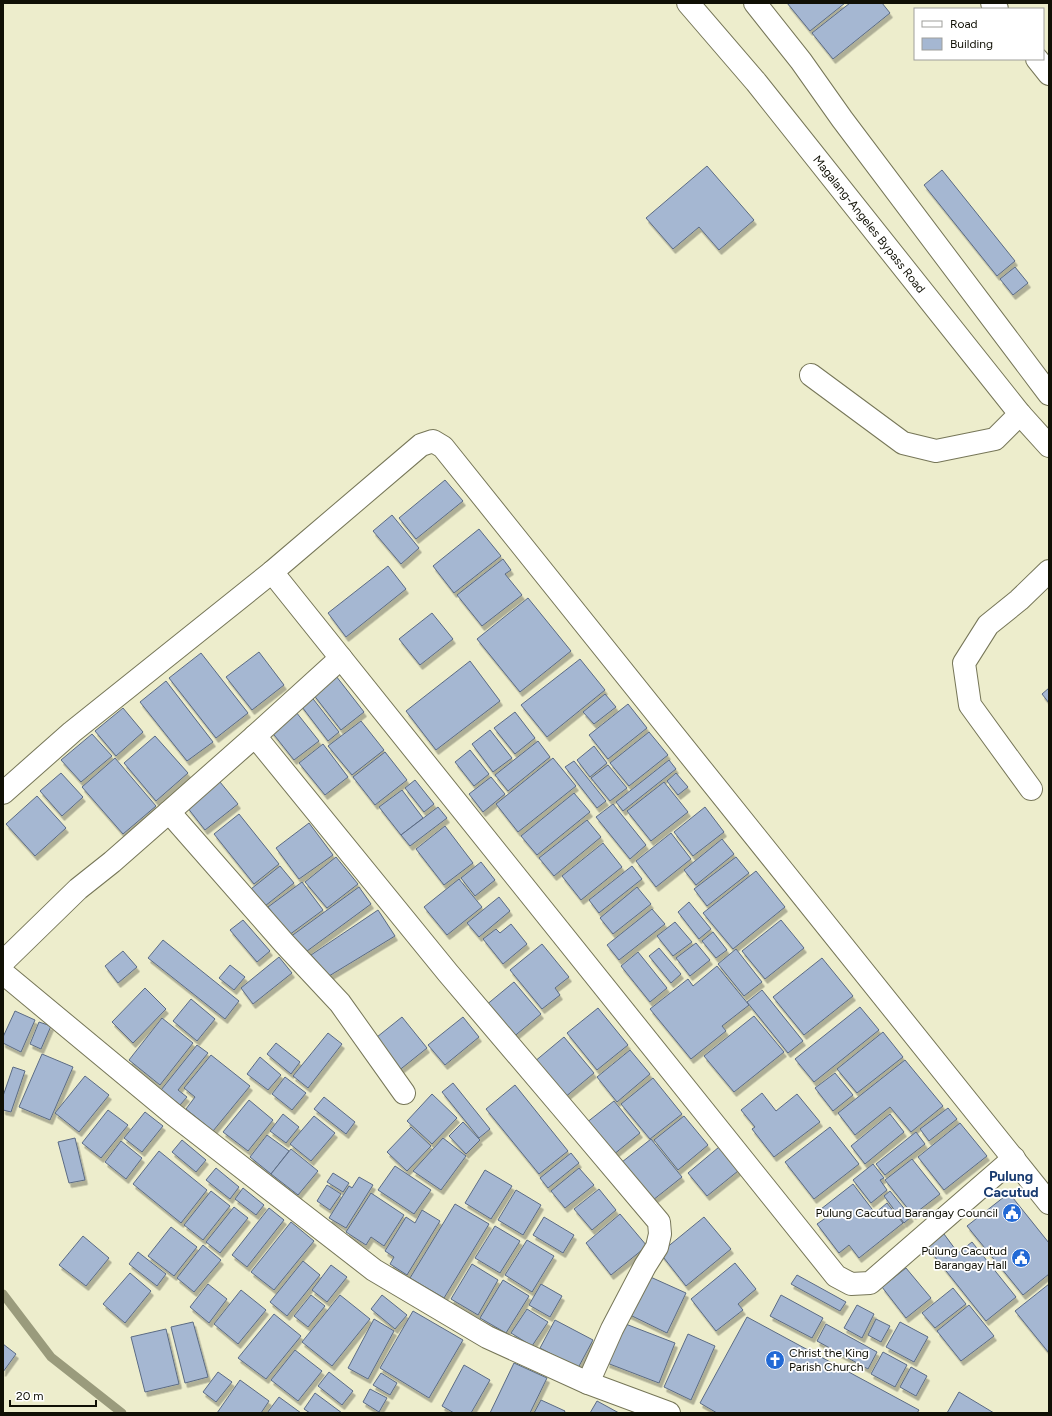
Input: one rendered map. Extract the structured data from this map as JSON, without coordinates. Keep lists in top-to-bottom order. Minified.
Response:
{"streets":{"street":["Magalang-Angeles Bypass Road"]},"districts":["Pulung Cacutud"],"places":{"public building":["Pulung Cacutud Barangay Council","Pulung Cacutud Barangay Hall"],"church":["Christ the King Parish Church"]},"legend":["Road","Building"],"scale_bar":"20 m"}
